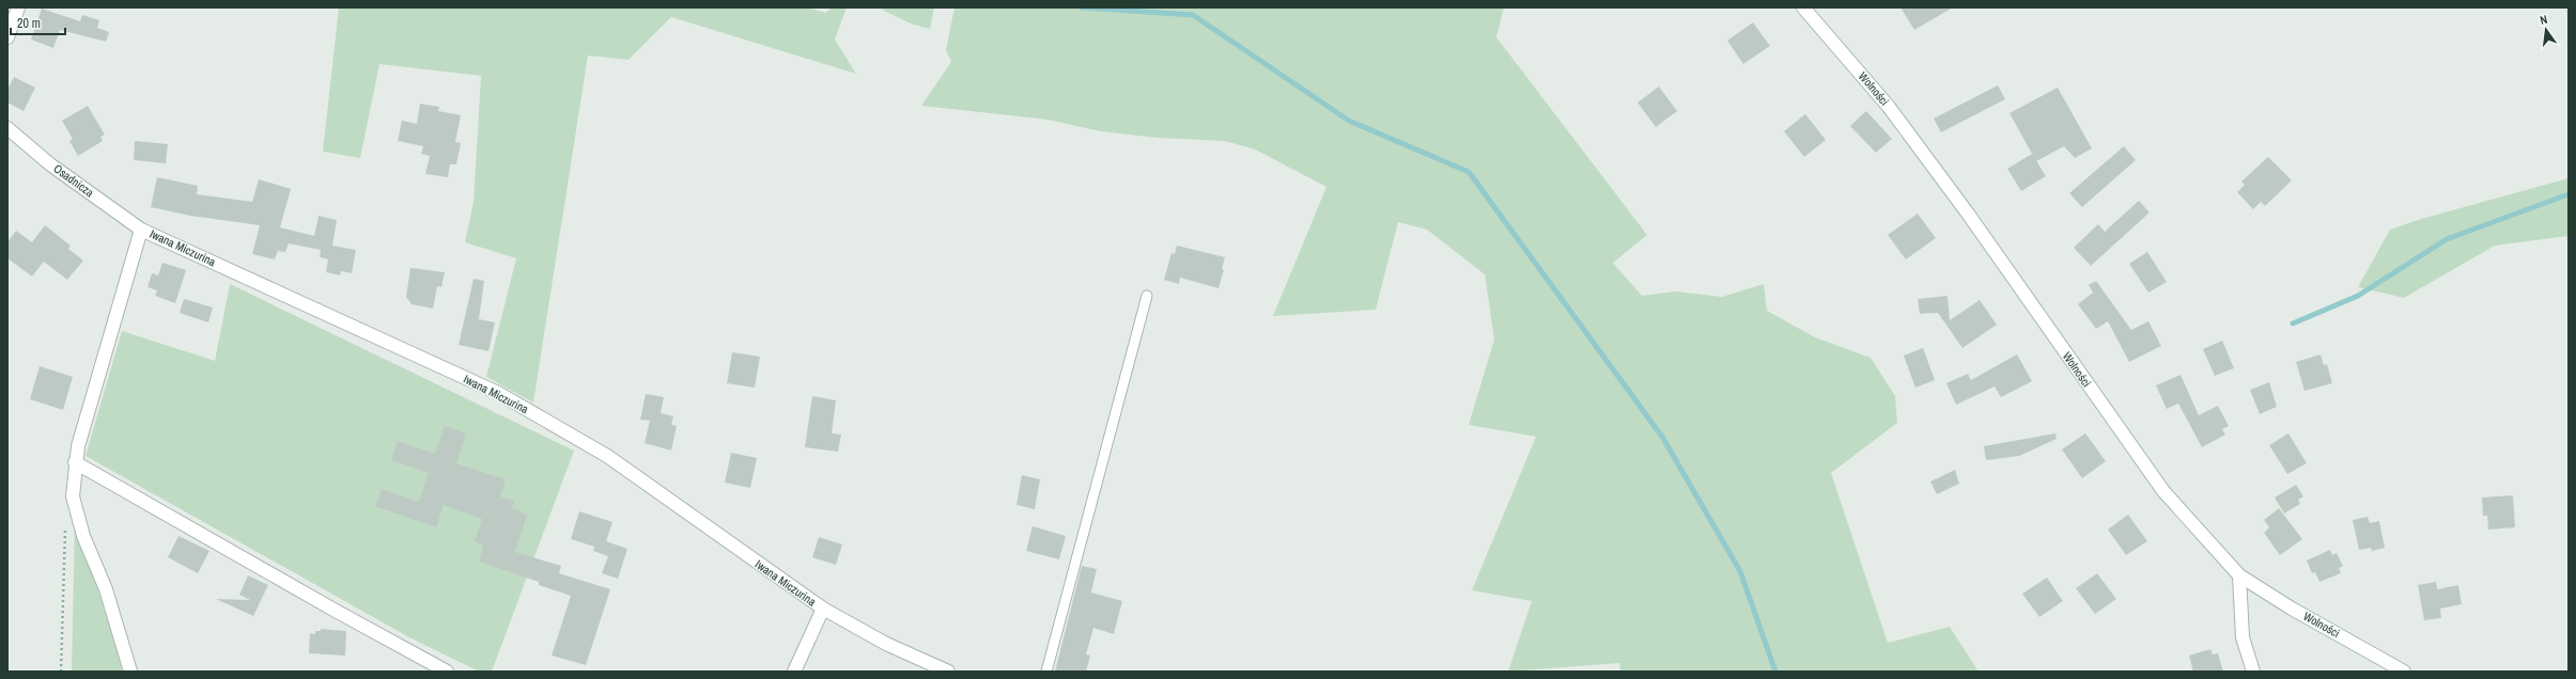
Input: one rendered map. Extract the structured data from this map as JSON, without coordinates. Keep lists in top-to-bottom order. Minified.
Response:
{"streets":{"street":["Wolności","Osadnicza","Iwana Miczurina"]},"crossings":[["Osadnicza","Iwana Miczurina"]],"scale_bar":"20 m","north":"top"}
